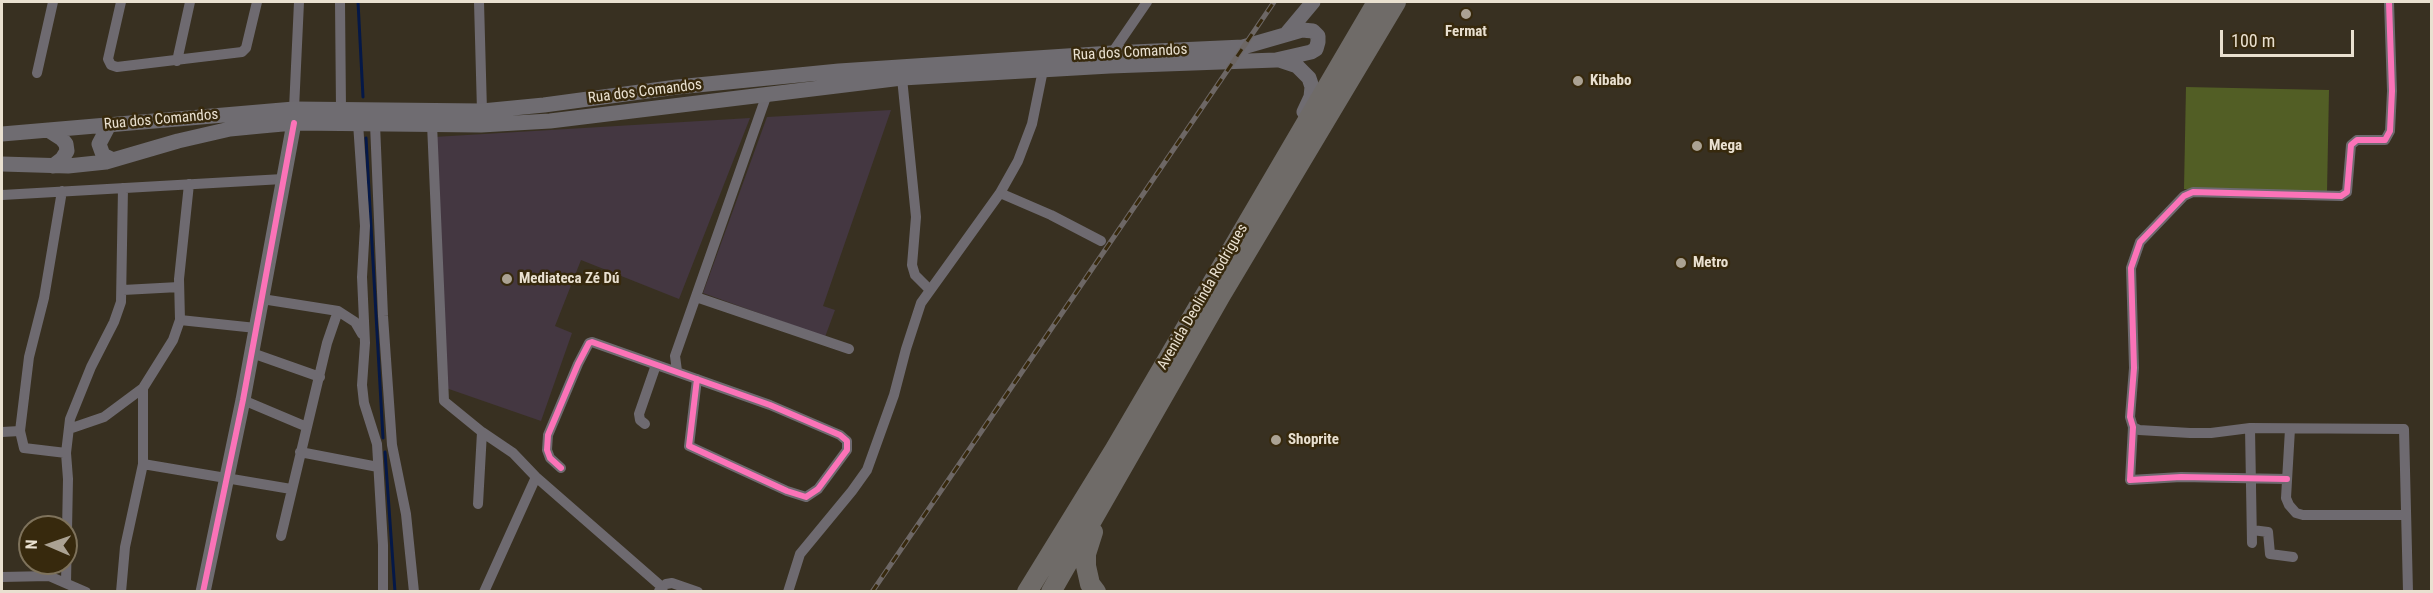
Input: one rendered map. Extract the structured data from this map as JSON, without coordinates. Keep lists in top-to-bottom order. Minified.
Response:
{"streets":{"highway":["Avenida Deolinda Rodrigues"],"main road":["Rua dos Comandos"]},"places":["Fermat","Kibabo","Mega","Metro","Mediateca Zé Dú","Shoprite"],"scale_bar":"100 m","north":"left"}
